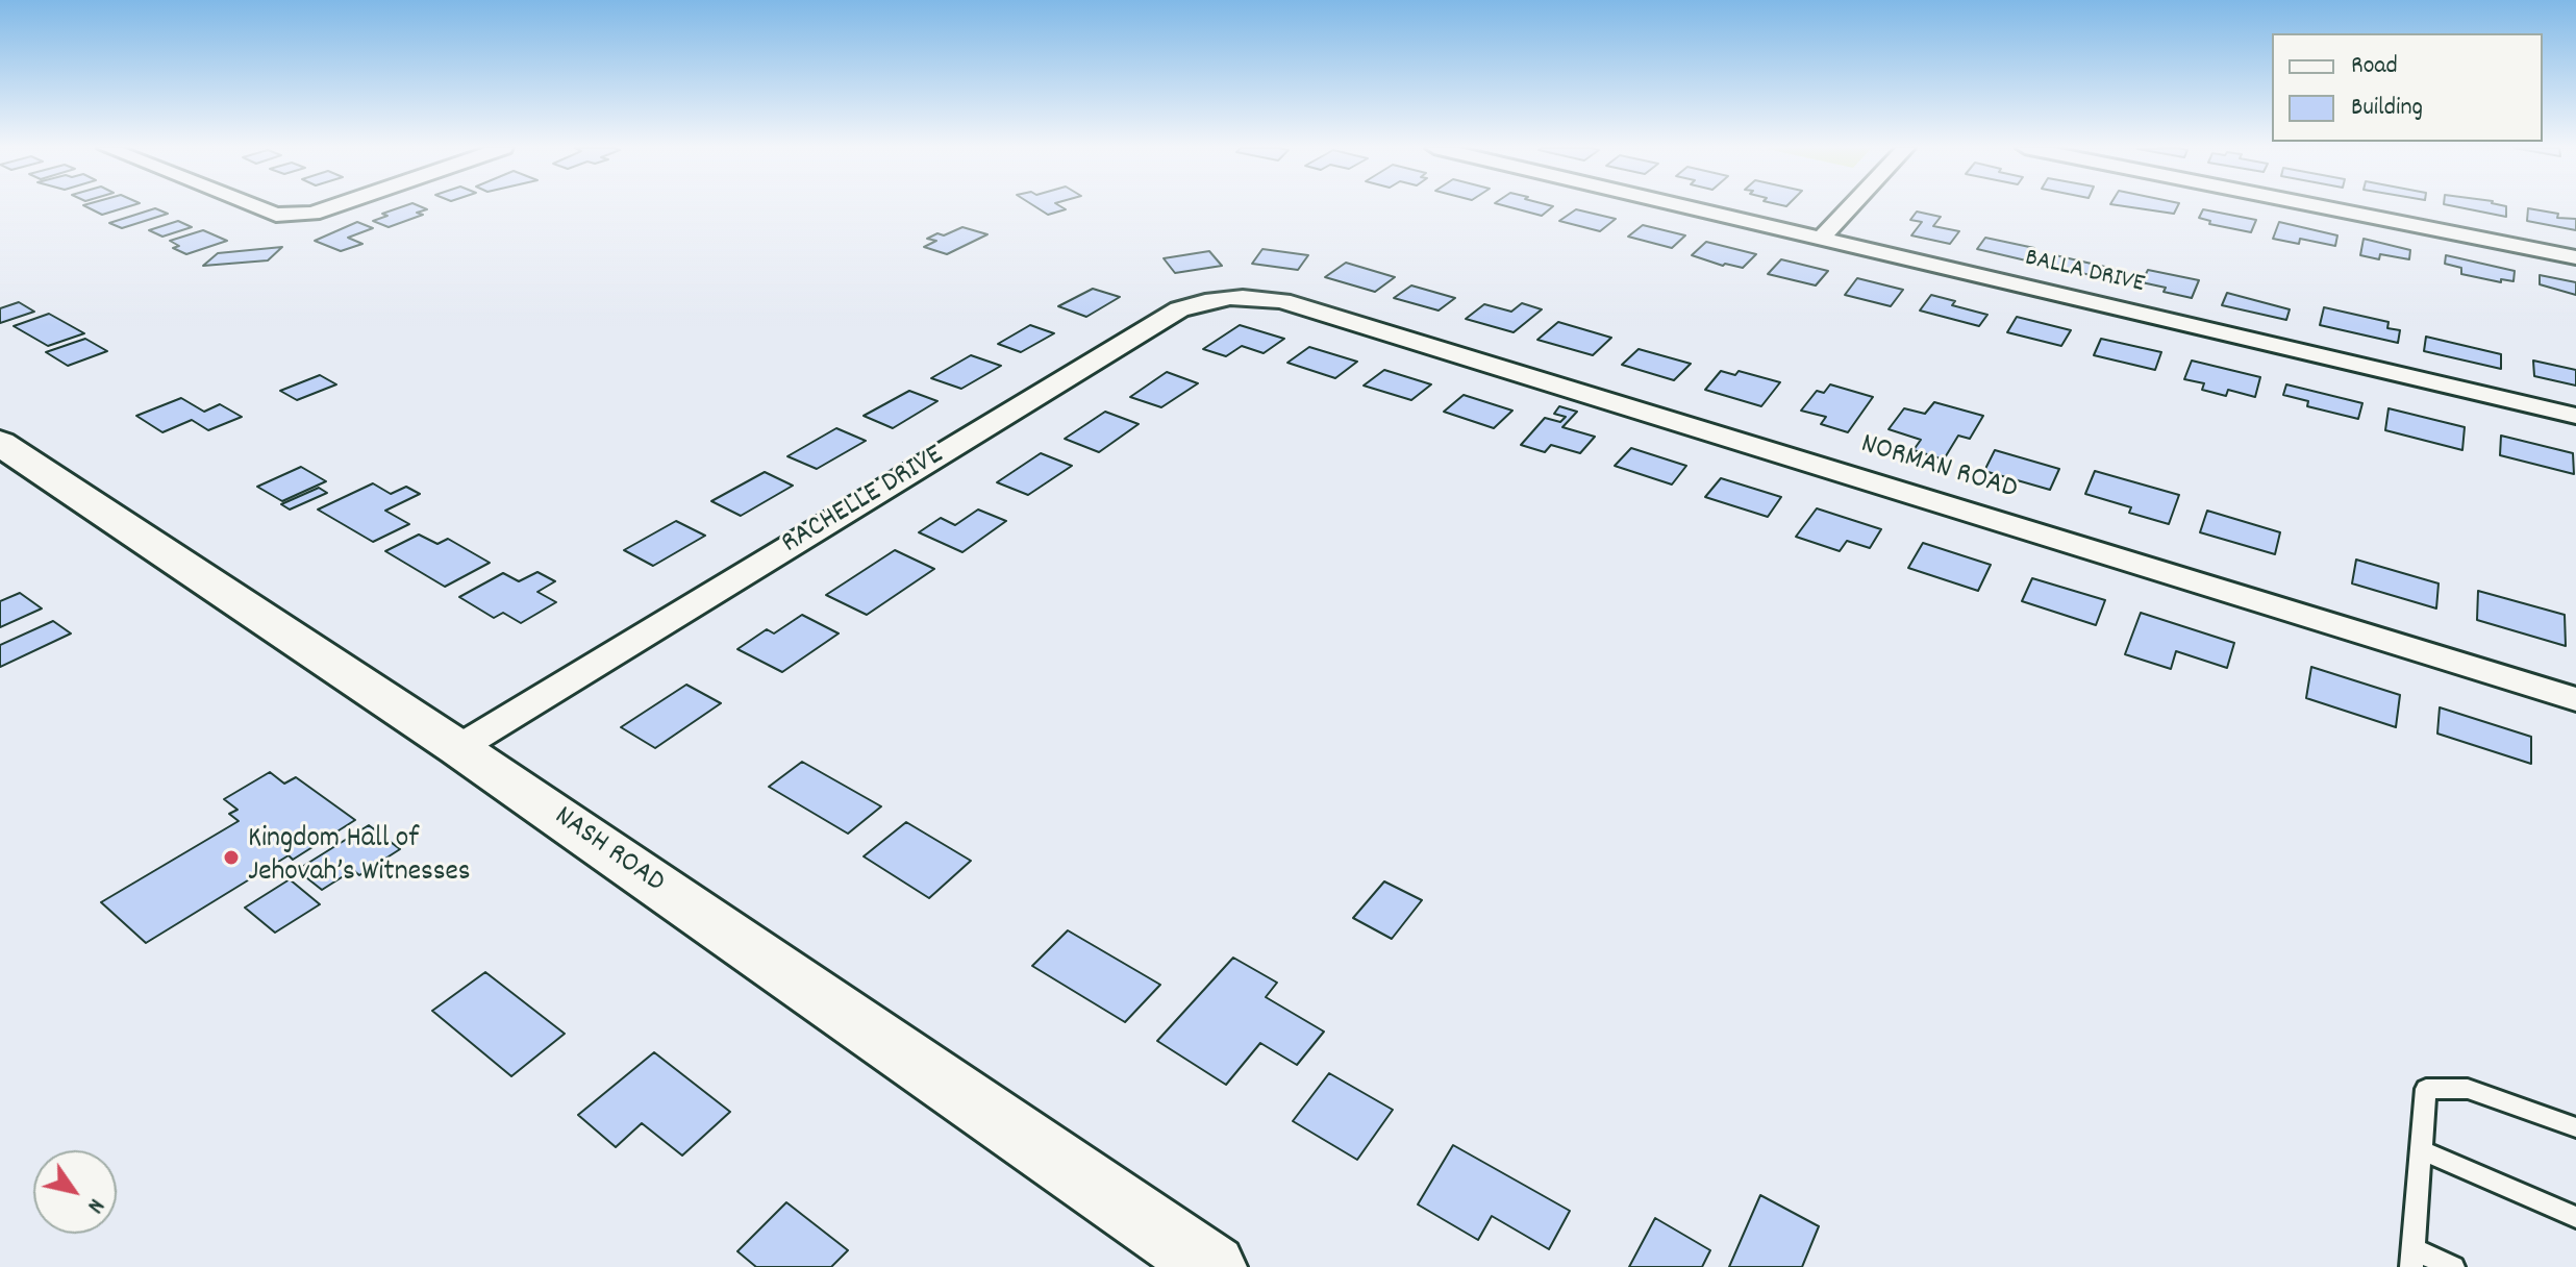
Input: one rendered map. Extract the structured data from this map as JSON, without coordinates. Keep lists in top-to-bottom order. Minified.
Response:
{"streets":{"main road":["NASH ROAD"],"street":["BALLA DRIVE","NORMAN ROAD","RACHELLE DRIVE"]},"crossings":[["NORMAN ROAD","RACHELLE DRIVE"],["RACHELLE DRIVE","NASH ROAD"]],"places":["Kingdom Hall of Jehovah’s Witnesses"],"legend":["Road","Building"],"north":"bottom right"}
